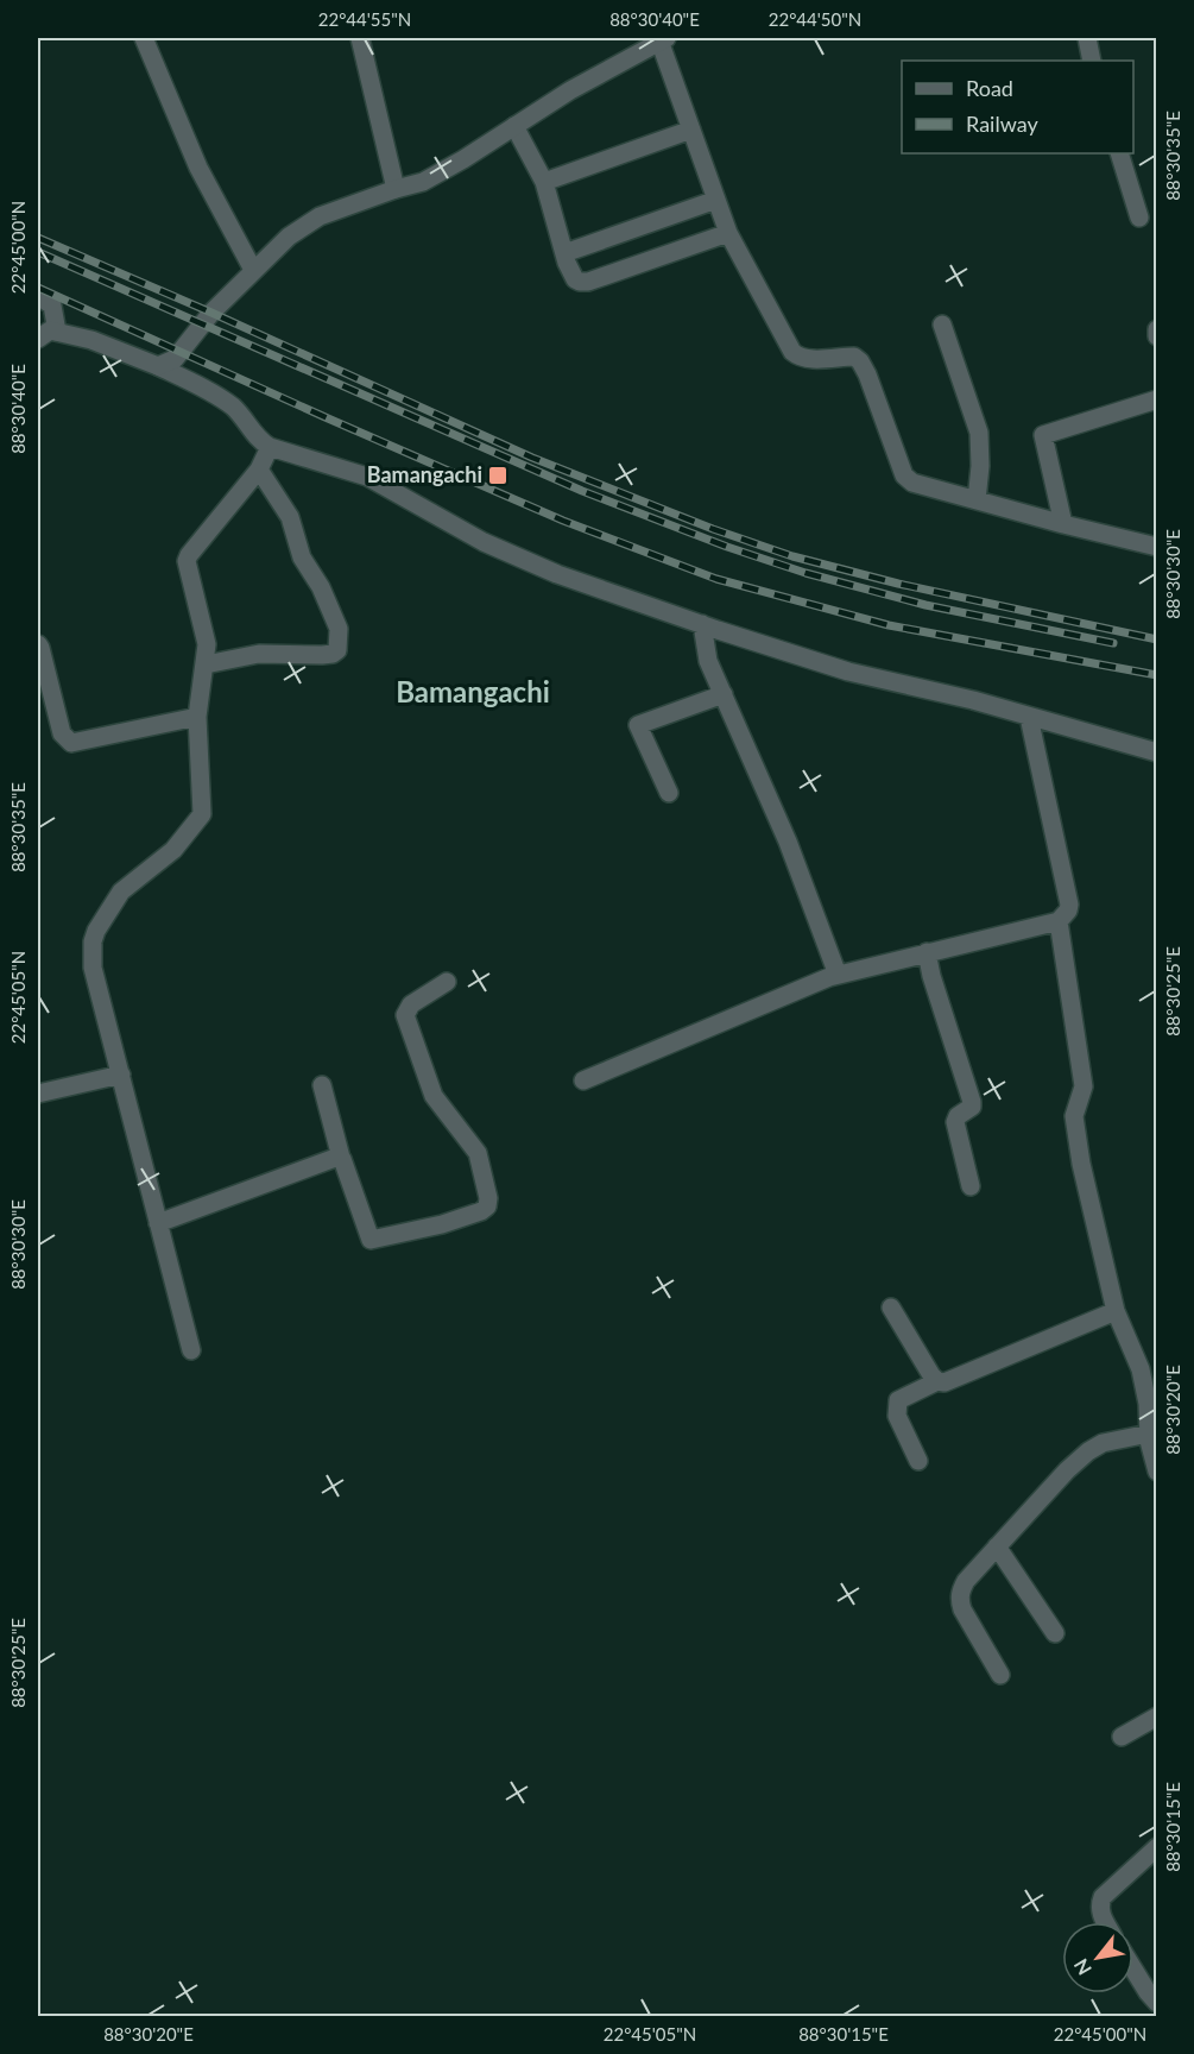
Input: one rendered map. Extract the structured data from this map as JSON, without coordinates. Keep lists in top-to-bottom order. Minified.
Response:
{"districts":["Bamangachi"],"places":{"transit":["Bamangachi"]},"legend":["Road","Railway"],"north":"bottom left","coordinates":["22°44'55\"N","88°30'40\"E","22°44'50\"N","88°30'35\"E","22°45'00\"N","88°30'30\"E","88°30'25\"E","22°45'05\"N","88°30'20\"E","88°30'15\"E"]}
